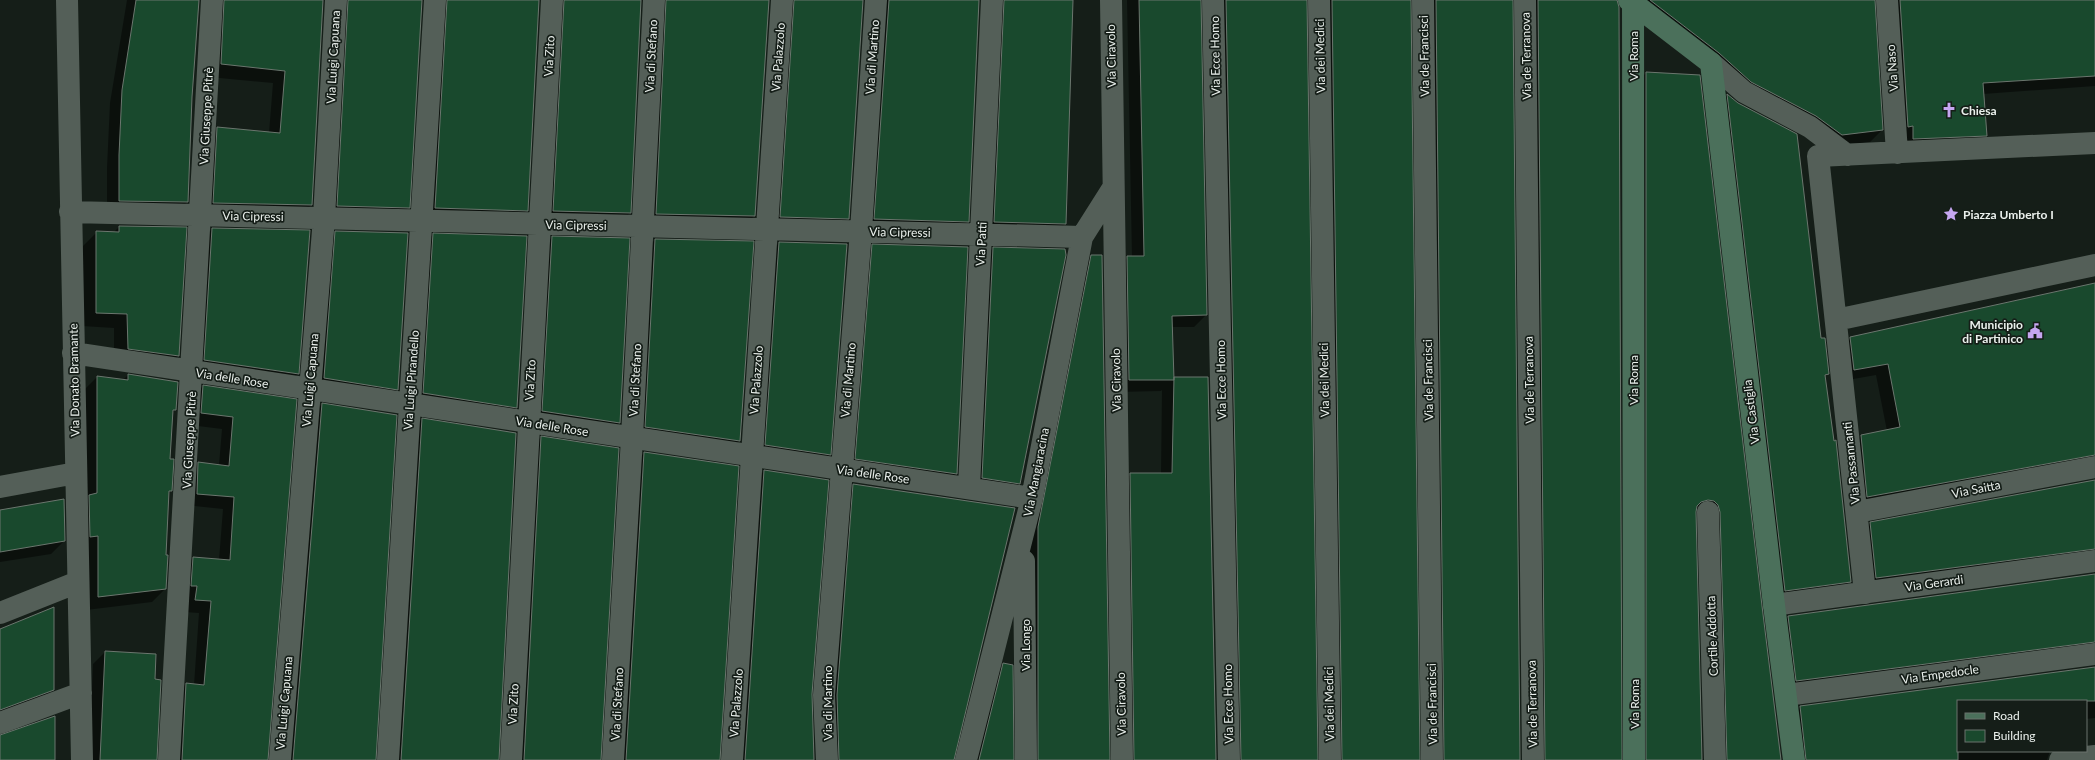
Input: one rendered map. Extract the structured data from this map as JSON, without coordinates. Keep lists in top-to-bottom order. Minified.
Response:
{"streets":{"street":["Via Zito","Via di Stefano","Via Ciravolo","Via Ecce Homo","Via dei Medici","Via de Francisci","Via de Terranova","Via Roma","Via Luigi Capuana","Via Palazzolo","Via di Martino","Via Naso","Via Giuseppe Pitrè","Via Cipressi","Via Patti","Via delle Rose","Via Donato Bramante","Via Luigi Pirandello","Via Castiglia","Via Passannanti","Via Mangiaracina","Via Saitta","Via Gerardi","Cortile Addotta","Via Longo","Via Empedocle"]},"crossings":[["Via Zito","Via Cipressi"],["Via Zito","Via delle Rose"],["Via di Stefano","Via Cipressi"],["Via di Stefano","Via delle Rose"],["Via Ciravolo","Via Mangiaracina"],["Via Luigi Capuana","Via Cipressi"],["Via Luigi Capuana","Via delle Rose"],["Via Palazzolo","Via Cipressi"],["Via Palazzolo","Via delle Rose"],["Via di Martino","Via Cipressi"],["Via di Martino","Via delle Rose"],["Via Giuseppe Pitrè","Via Cipressi"],["Via Giuseppe Pitrè","Via delle Rose"],["Via Cipressi","Via Patti"],["Via Cipressi","Via Donato Bramante"],["Via Cipressi","Via Luigi Pirandello"],["Via Cipressi","Via Mangiaracina"],["Via Patti","Via delle Rose"],["Via delle Rose","Via Donato Bramante"],["Via delle Rose","Via Luigi Pirandello"],["Via delle Rose","Via Mangiaracina"],["Via Castiglia","Via Gerardi"],["Via Castiglia","Via Empedocle"],["Via Passannanti","Via Saitta"],["Via Passannanti","Via Gerardi"],["Via Mangiaracina","Via Longo"]],"places":{"church":["Chiesa"],"place":["Piazza Umberto I"],"public building":["Municipio di Partinico"]},"legend":["Road","Building"]}
